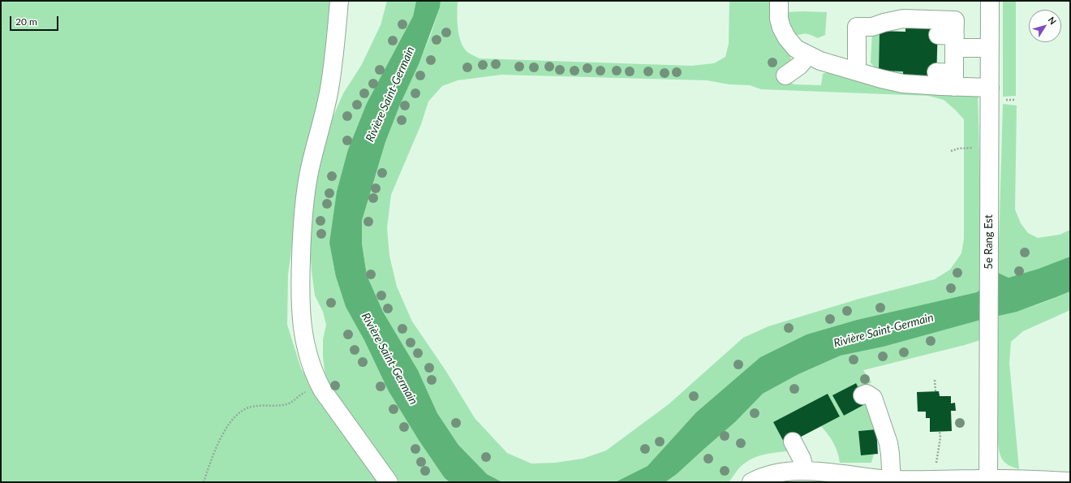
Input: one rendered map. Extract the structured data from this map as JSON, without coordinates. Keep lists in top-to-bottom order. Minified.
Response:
{"streets":{"street":["5e Rang Est"]},"water":["Rivière Saint-Germain"],"scale_bar":"20 m","north":"top right"}
